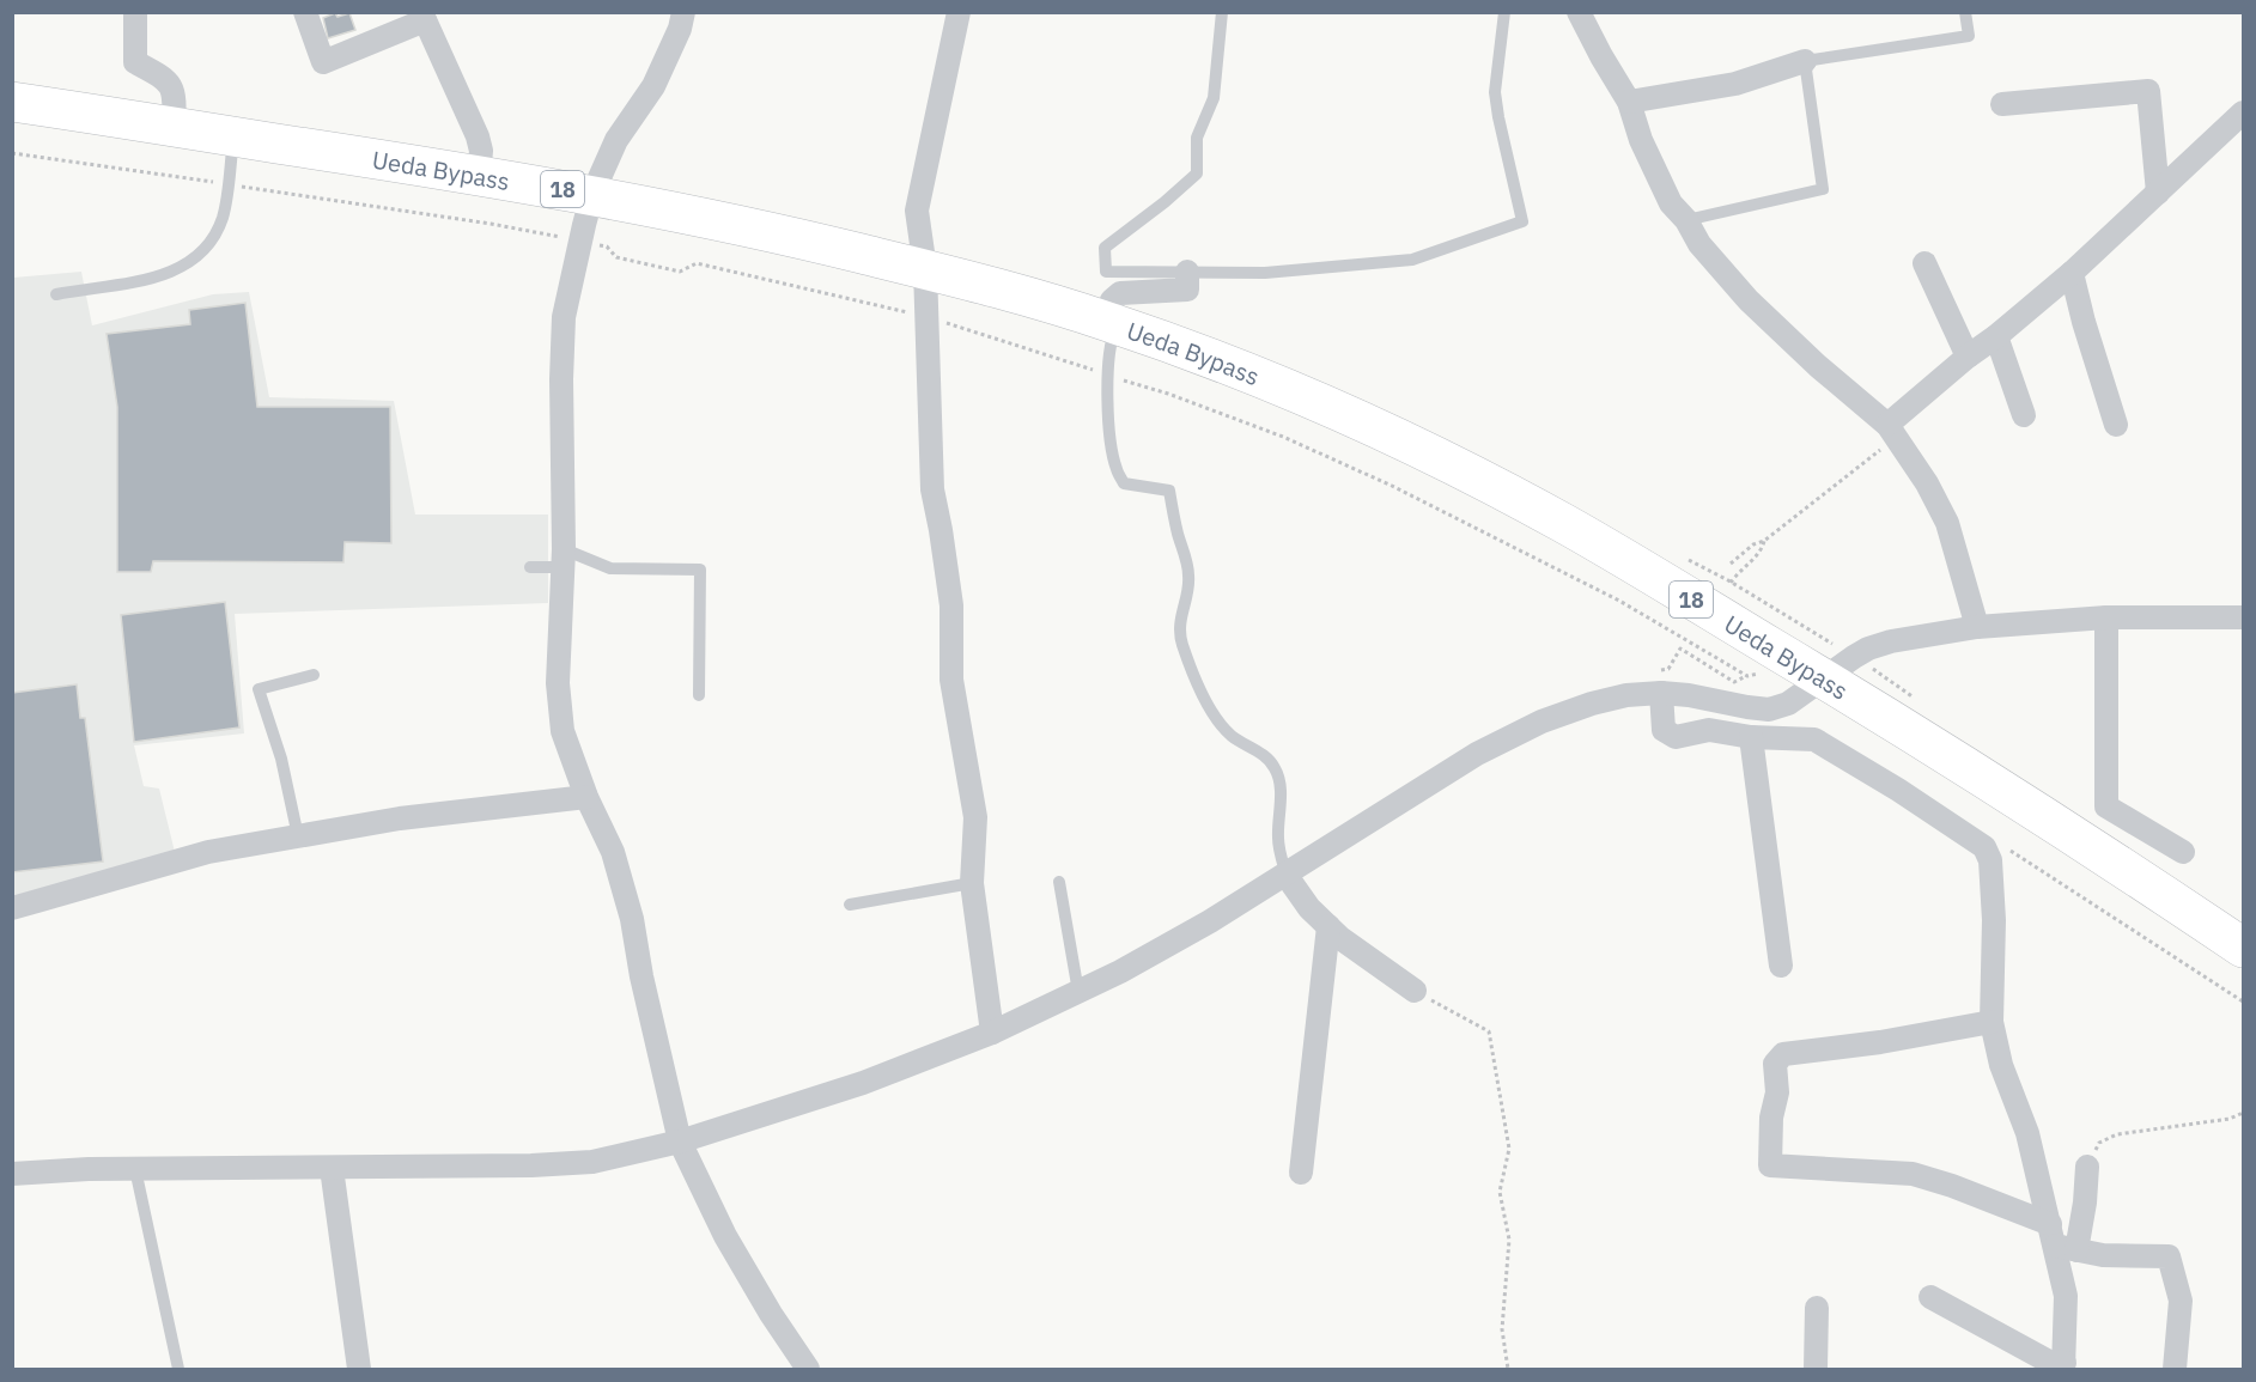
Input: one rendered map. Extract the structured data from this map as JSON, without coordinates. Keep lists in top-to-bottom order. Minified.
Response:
{"streets":{"highway":["Ueda Bypass","18"]}}
